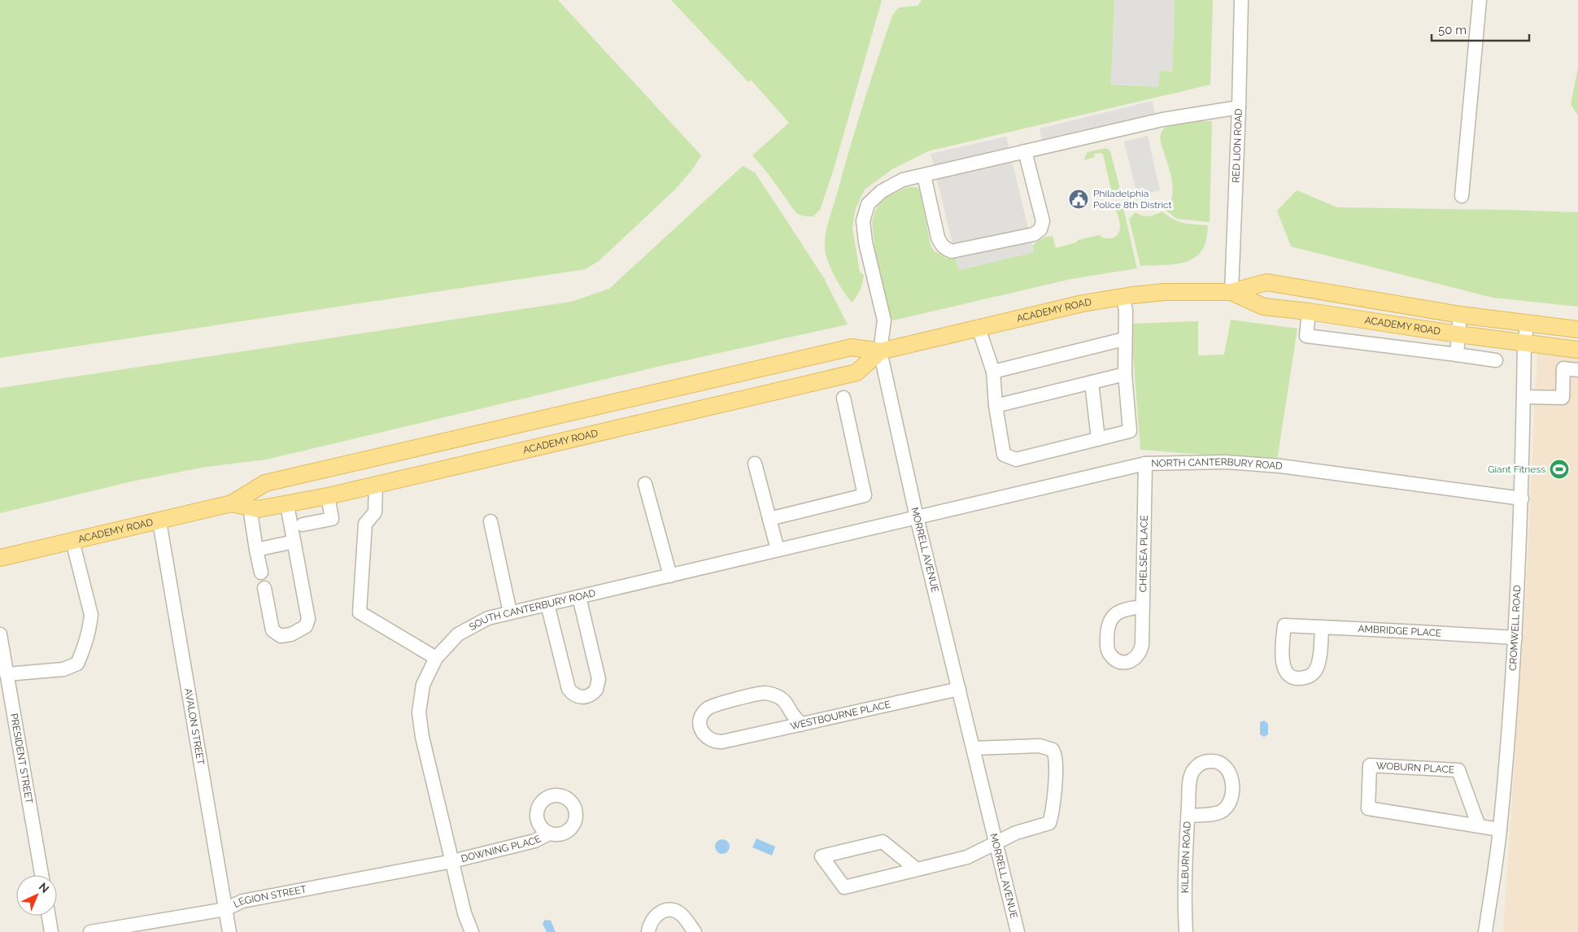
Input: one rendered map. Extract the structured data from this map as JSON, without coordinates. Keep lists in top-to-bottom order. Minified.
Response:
{"streets":{"main road":["ACADEMY ROAD"],"street":["RED LION ROAD","NORTH CANTERBURY ROAD","MORRELL AVENUE","CHELSEA PLACE","SOUTH CANTERBURY ROAD","CROMWELL ROAD","AMBRIDGE PLACE","WESTBOURNE PLACE","AVALON STREET","PRESIDENT STREET","WOBURN PLACE","DOWNING PLACE","KILBURN ROAD","LEGION STREET"]},"crossings":[["RED LION ROAD","ACADEMY ROAD"],["RED LION ROAD","MORRELL AVENUE"],["ACADEMY ROAD","MORRELL AVENUE"],["ACADEMY ROAD","CROMWELL ROAD"],["ACADEMY ROAD","AVALON STREET"],["NORTH CANTERBURY ROAD","MORRELL AVENUE"],["NORTH CANTERBURY ROAD","CHELSEA PLACE"],["NORTH CANTERBURY ROAD","SOUTH CANTERBURY ROAD"],["NORTH CANTERBURY ROAD","CROMWELL ROAD"],["MORRELL AVENUE","SOUTH CANTERBURY ROAD"],["MORRELL AVENUE","WESTBOURNE PLACE"],["SOUTH CANTERBURY ROAD","DOWNING PLACE"],["SOUTH CANTERBURY ROAD","LEGION STREET"],["CROMWELL ROAD","AMBRIDGE PLACE"],["CROMWELL ROAD","WOBURN PLACE"],["AVALON STREET","LEGION STREET"],["DOWNING PLACE","LEGION STREET"]],"places":{"public building":["Philadelphia Police 8th District"],"sports":["Giant Fitness"]},"scale_bar":"50 m","north":"top right"}
